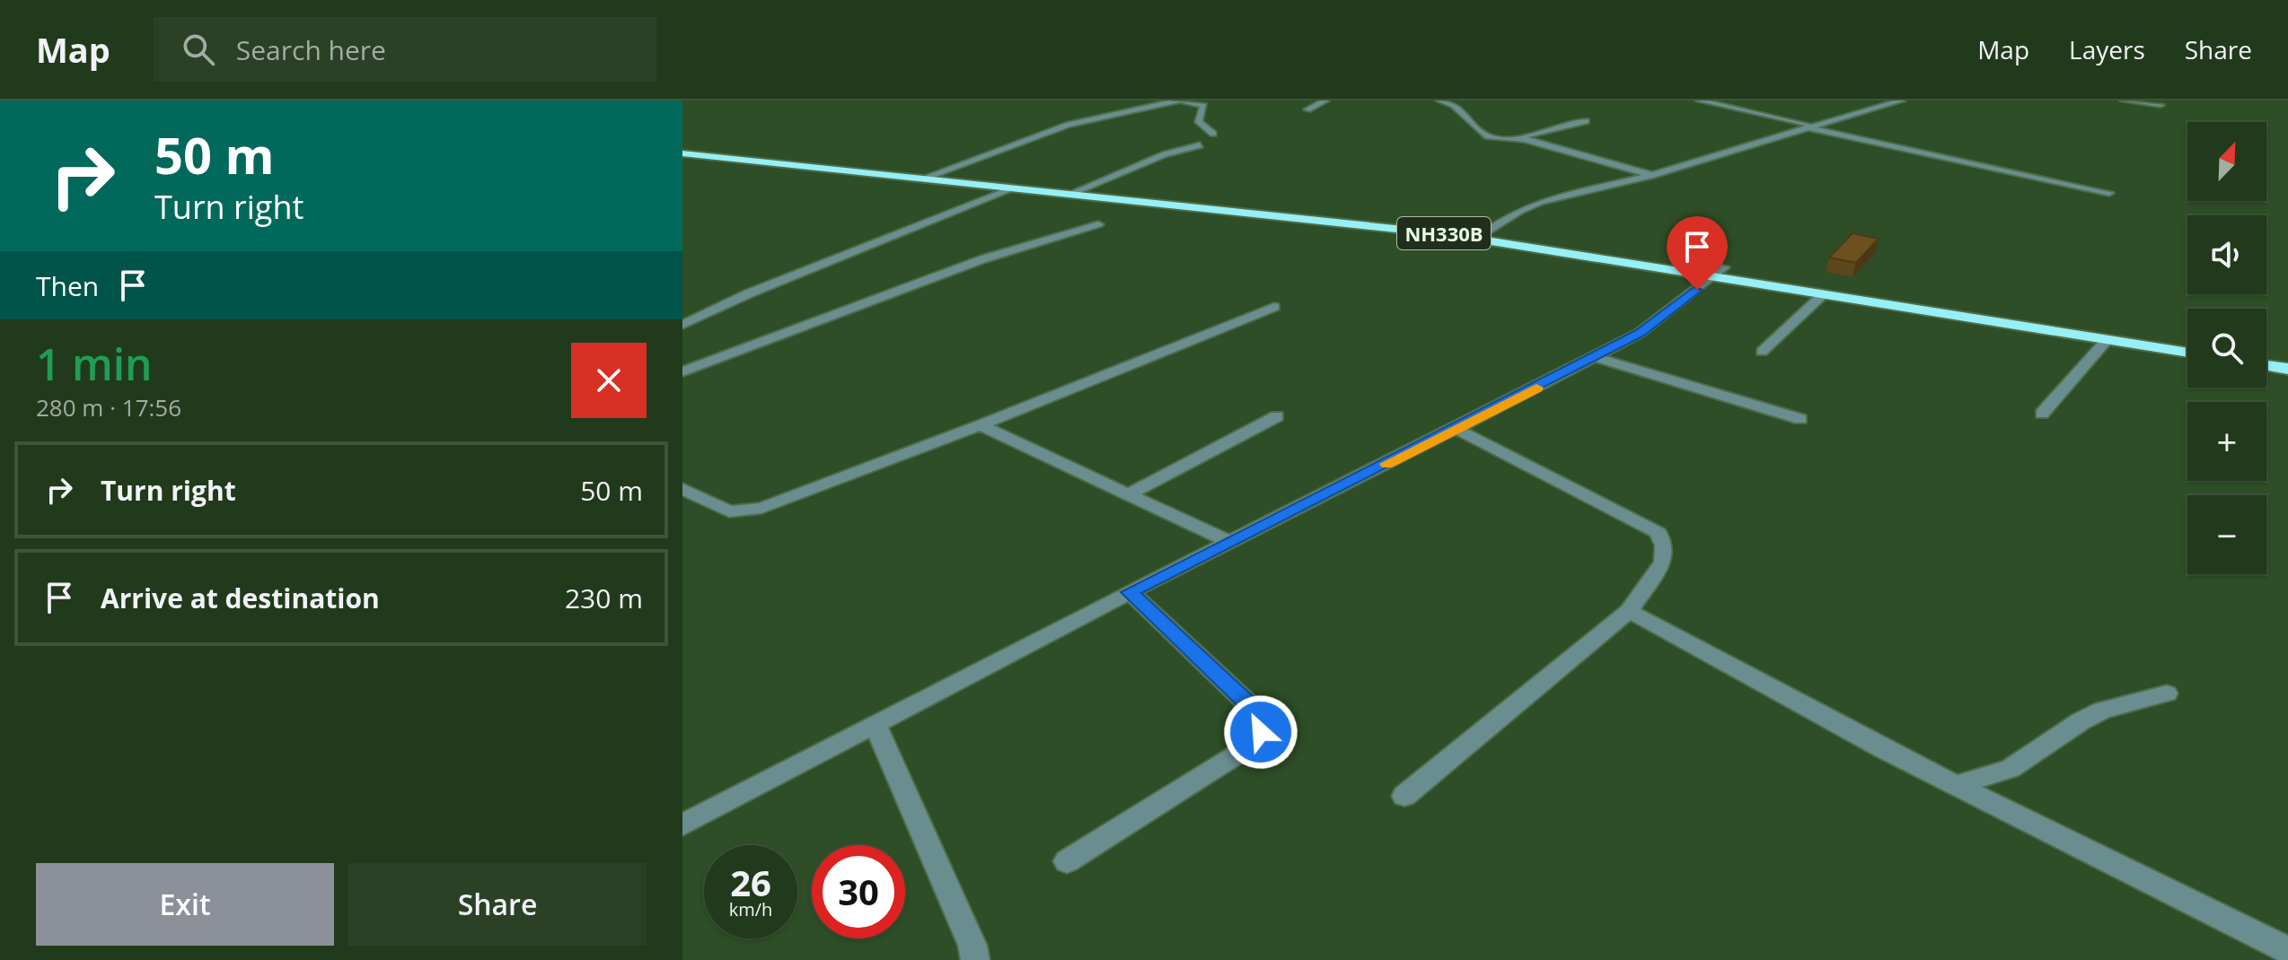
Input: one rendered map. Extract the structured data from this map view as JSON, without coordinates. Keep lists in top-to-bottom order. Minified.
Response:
{"streets":{"highway":["NH330B"]},"north":"top right","page":{"header":"Map","search":"Search here","nav":["Map","Layers","Share"],"turn":["50 m","Turn right"],"map_buttons":["+","−"],"then":"Then","heading":["1 min","280 m · 17:56"],"list":[{"name":"Turn right","value":"50 m"},{"name":"Arrive at destination","value":"230 m"}],"speed":"26 km/h","limit":"30","buttons":["Exit","Share"]}}
